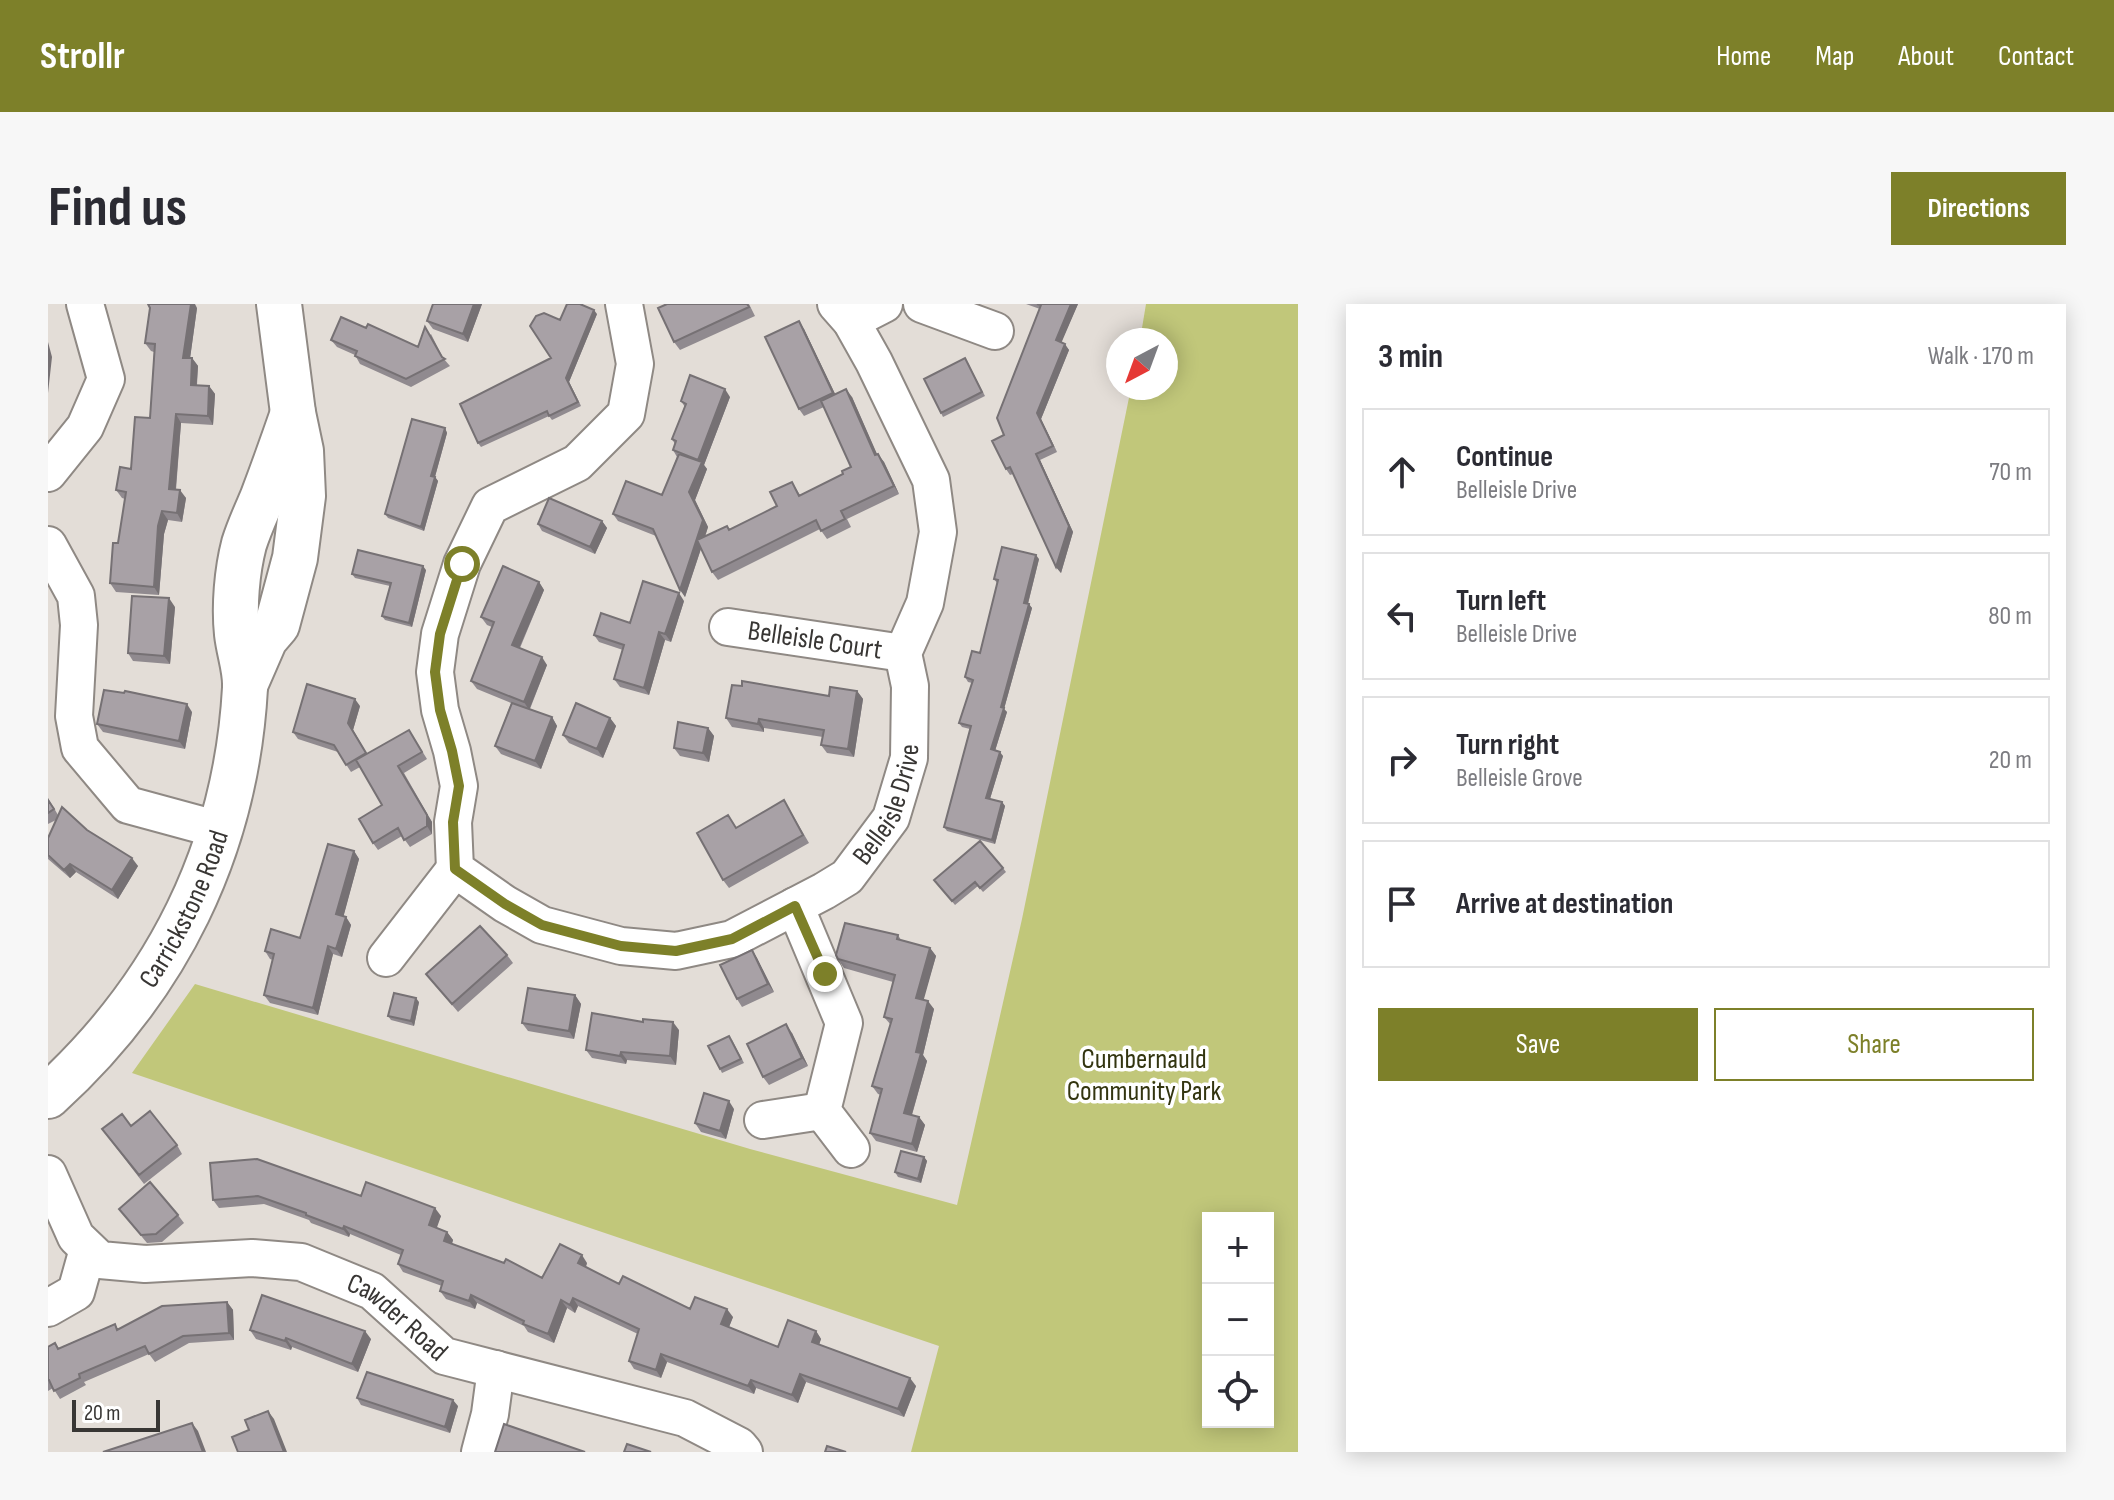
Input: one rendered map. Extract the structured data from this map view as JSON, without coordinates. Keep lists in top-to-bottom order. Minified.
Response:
{"streets":{"street":["Belleisle Court","Belleisle Drive","Carrickstone Road","Cawder Road"]},"crossings":[["Belleisle Court","Belleisle Drive"]],"parks":["Cumbernauld Community Park"],"scale_bar":"20 m","north":"bottom left","page":{"header":"Strollr","nav":["Home","Map","About","Contact"],"buttons":["Directions",["Save","Share"]],"title":"Find us","heading":["3 min","Walk · 170 m"],"list":[["Continue","Belleisle Drive","70 m"],["Turn left","Belleisle Drive","80 m"],["Turn right","Belleisle Grove","20 m"],"Arrive at destination"],"map_buttons":["+","−"],"scale":"20 m"}}
